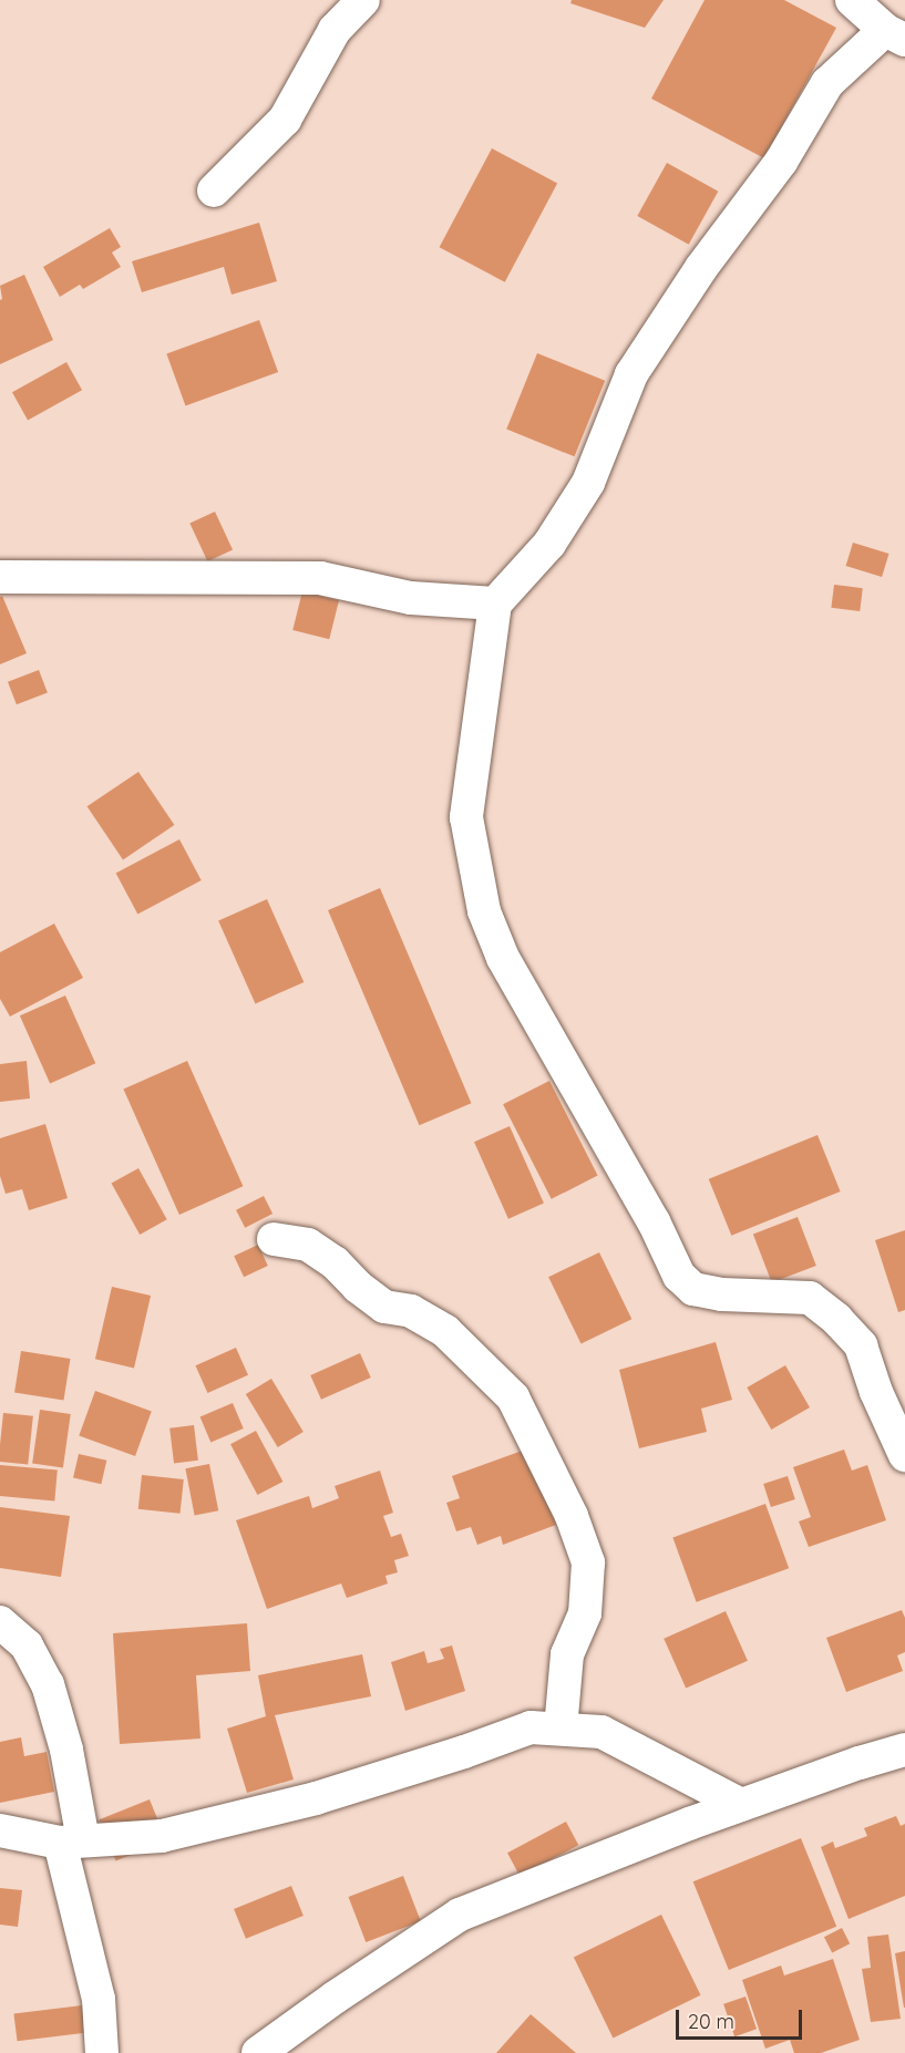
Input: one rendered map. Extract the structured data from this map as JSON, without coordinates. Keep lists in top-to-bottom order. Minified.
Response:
{"scale_bar":"20 m"}
